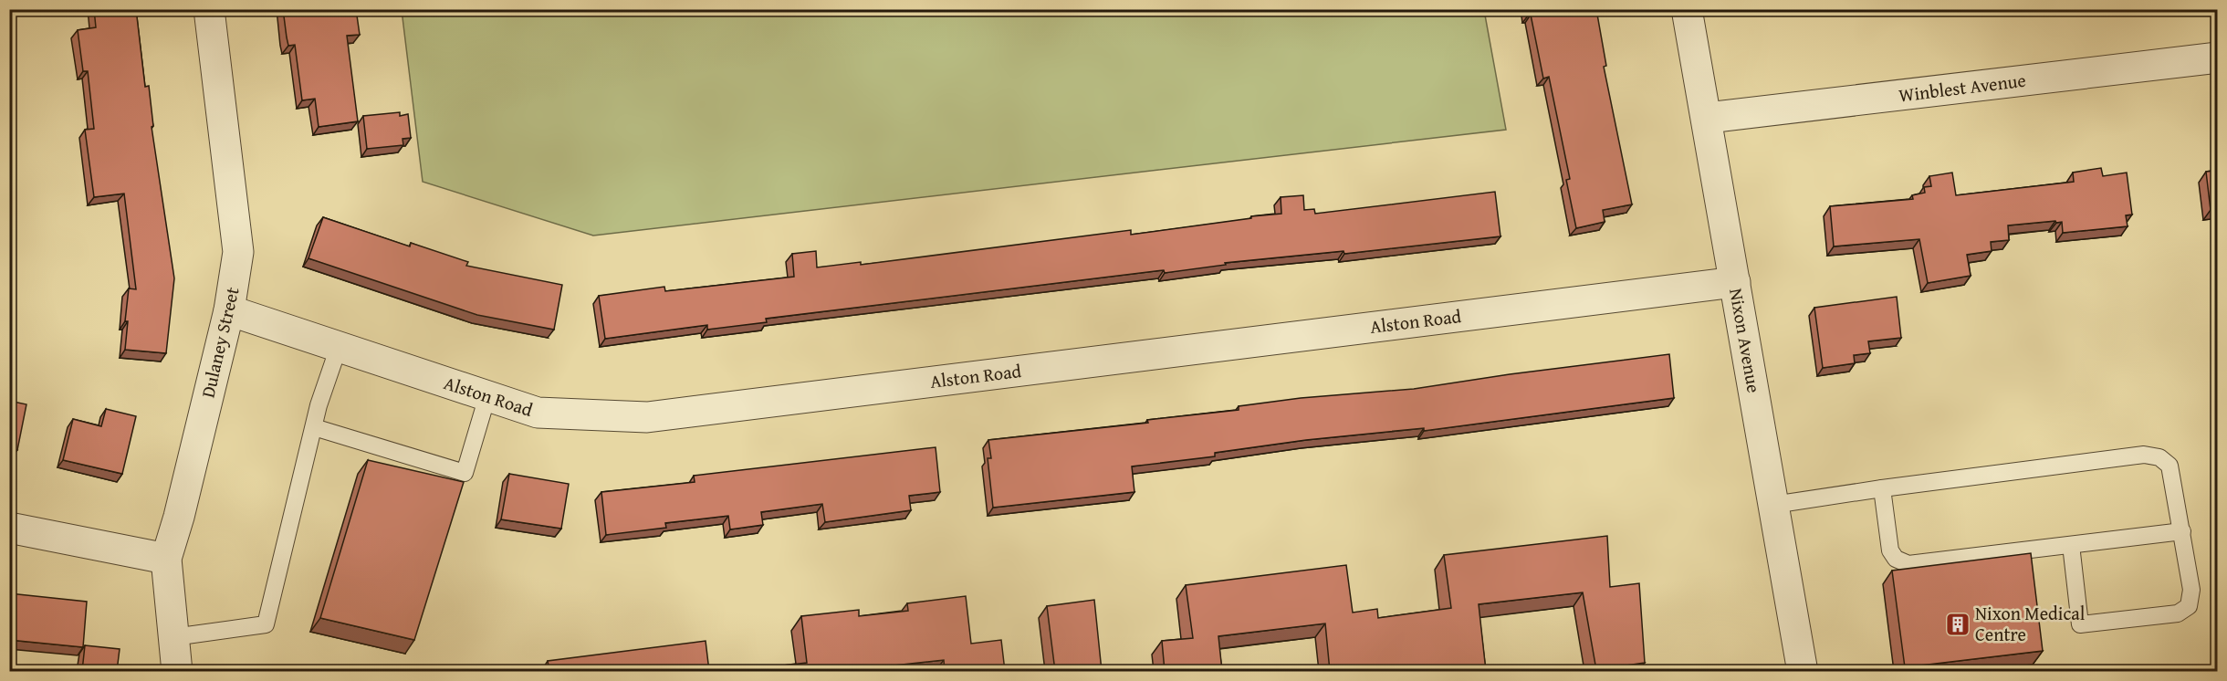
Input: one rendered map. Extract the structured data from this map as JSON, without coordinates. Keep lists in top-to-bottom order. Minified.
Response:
{"streets":{"street":["Winblest Avenue","Alston Road","Nixon Avenue","Dulaney Street"]},"crossings":[["Winblest Avenue","Nixon Avenue"],["Alston Road","Nixon Avenue"],["Alston Road","Dulaney Street"]],"places":{"building":["Nixon Medical Centre"]}}
